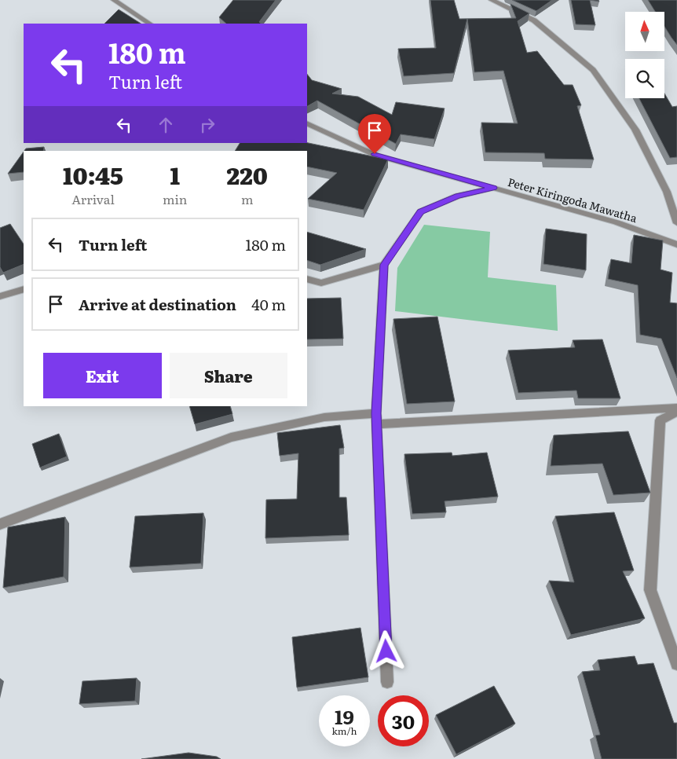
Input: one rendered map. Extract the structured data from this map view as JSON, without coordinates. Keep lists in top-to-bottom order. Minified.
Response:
{"streets":{"street":["Peter Kiringoda Mawatha"]},"north":"top","page":{"turn":["180 m","Turn left"],"eta":["10:45","Arrival","1","min","220","m"],"list":[{"name":"Turn left","value":"180 m"},{"name":"Arrive at destination","value":"40 m"}],"buttons":["Exit","Share"],"speed":"19 km/h","limit":"30"}}
